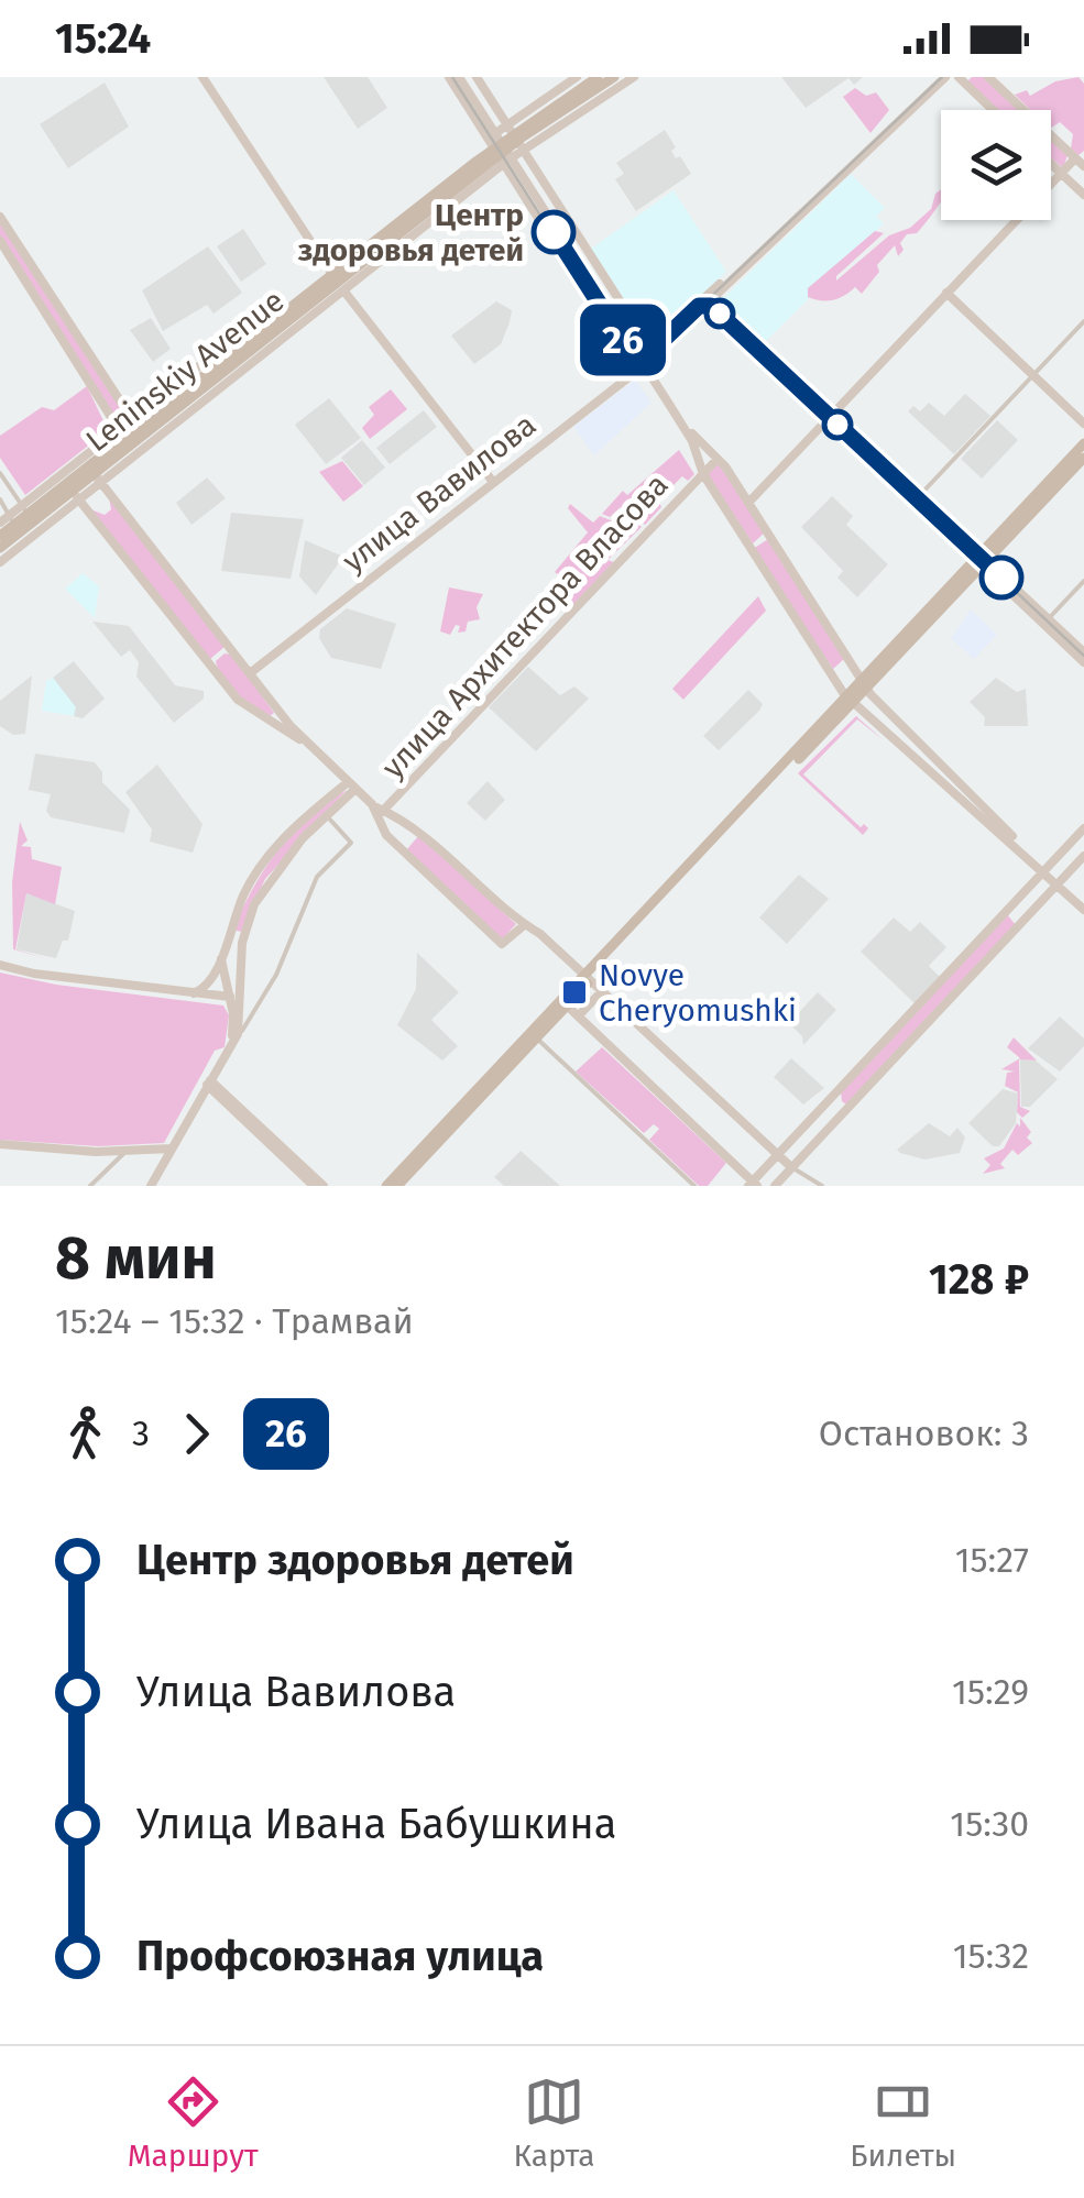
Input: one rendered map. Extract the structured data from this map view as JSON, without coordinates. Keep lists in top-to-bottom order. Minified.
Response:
{"streets":{"main road":["Leninskiy Avenue"],"street":["улица Вавилова","улица Архитектора Власова"]},"places":{"other":["Центр здоровья детей"],"transit":["Novye Cheryomushki"]},"lines":["tram line 26"],"page":{"status":"15:24","on_map":"26","heading":["8 мин","15:24 – 15:32 · Трамвай","128 ₽"],"legs":["3","26","Остановок: 3"],"list":[{"name":"Центр здоровья детей","value":"15:27"},{"name":"Улица Вавилова","value":"15:29"},{"name":"Улица Ивана Бабушкина","value":"15:30"},{"name":"Профсоюзная улица","value":"15:32"}],"tabs":["Маршрут","Карта","Билеты"]}}
